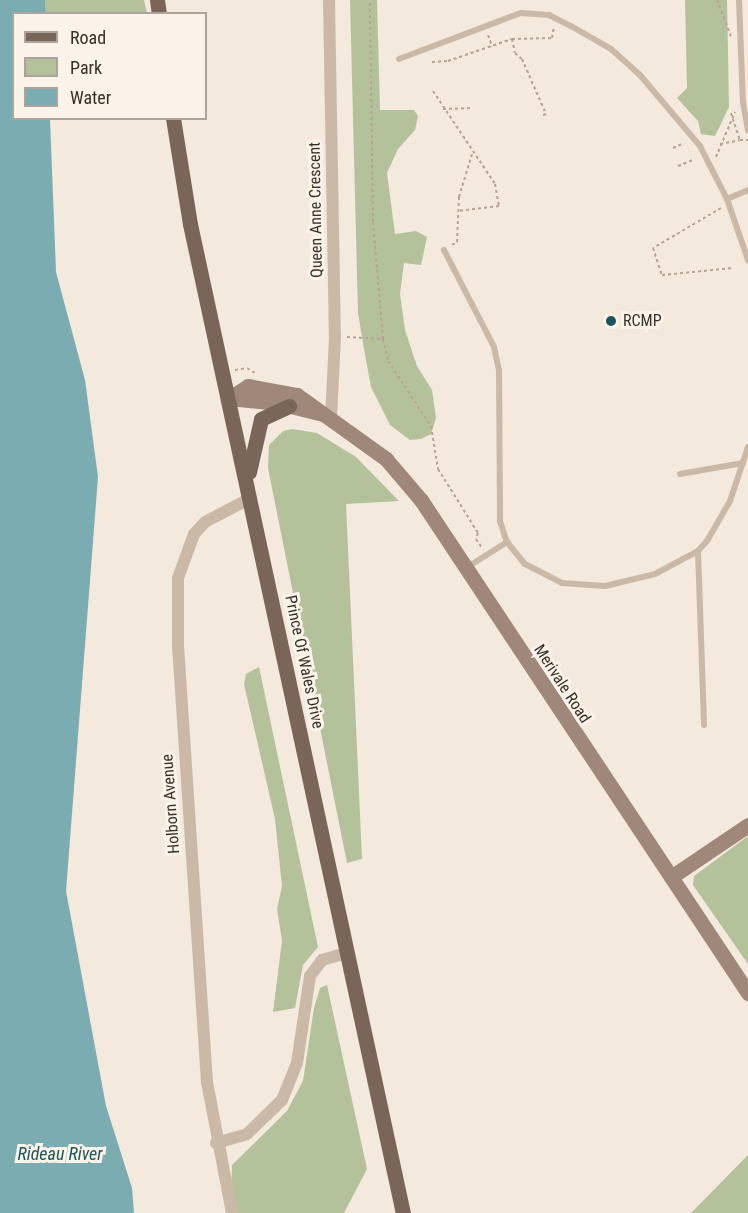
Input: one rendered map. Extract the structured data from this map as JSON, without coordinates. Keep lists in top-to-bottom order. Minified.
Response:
{"streets":{"main road":["Prince Of Wales Drive","Merivale Road"],"street":["Queen Anne Crescent","Holborn Avenue"]},"crossings":[["Queen Anne Crescent","Merivale Road"],["Prince Of Wales Drive","Merivale Road"],["Prince Of Wales Drive","Holborn Avenue"]],"water":["Rideau River"],"places":["RCMP"],"legend":["Road","Park","Water"]}
